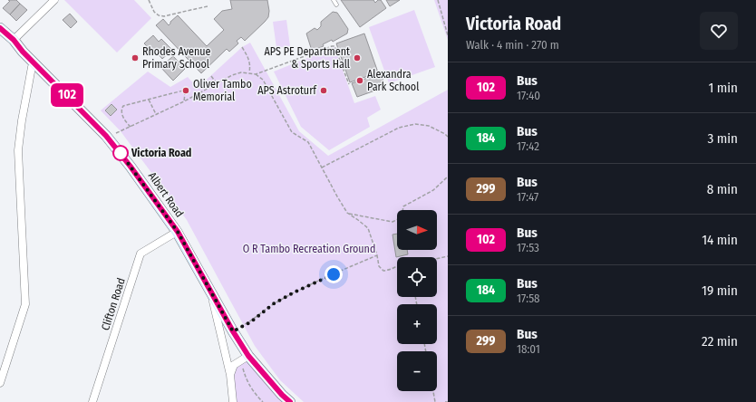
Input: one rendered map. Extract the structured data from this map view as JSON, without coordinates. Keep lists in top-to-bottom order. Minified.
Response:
{"streets":{"main road":["Albert Road"],"street":["Clifton Road"]},"crossings":[["Albert Road","Clifton Road"]],"parks":["O R Tambo Recreation Ground"],"places":["Rhodes Avenue Primary School","APS PE Department & Sports Hall","Alexandra Park School","Oliver Tambo Memorial","APS Astroturf","Victoria Road"],"lines":["bus line 102"],"north":"right","page":{"on_map":"102","heading":["Victoria Road","Walk · 4 min · 270 m"],"list":[{"mark":"102","name":"Bus","note":"17:40","value":"1 min"},{"mark":"184","name":"Bus","note":"17:42","value":"3 min"},{"mark":"299","name":"Bus","note":"17:47","value":"8 min"},{"mark":"102","name":"Bus","note":"17:53","value":"14 min"},{"mark":"184","name":"Bus","note":"17:58","value":"19 min"},{"mark":"299","name":"Bus","note":"18:01","value":"22 min"}],"map_buttons":["+","−"]}}
